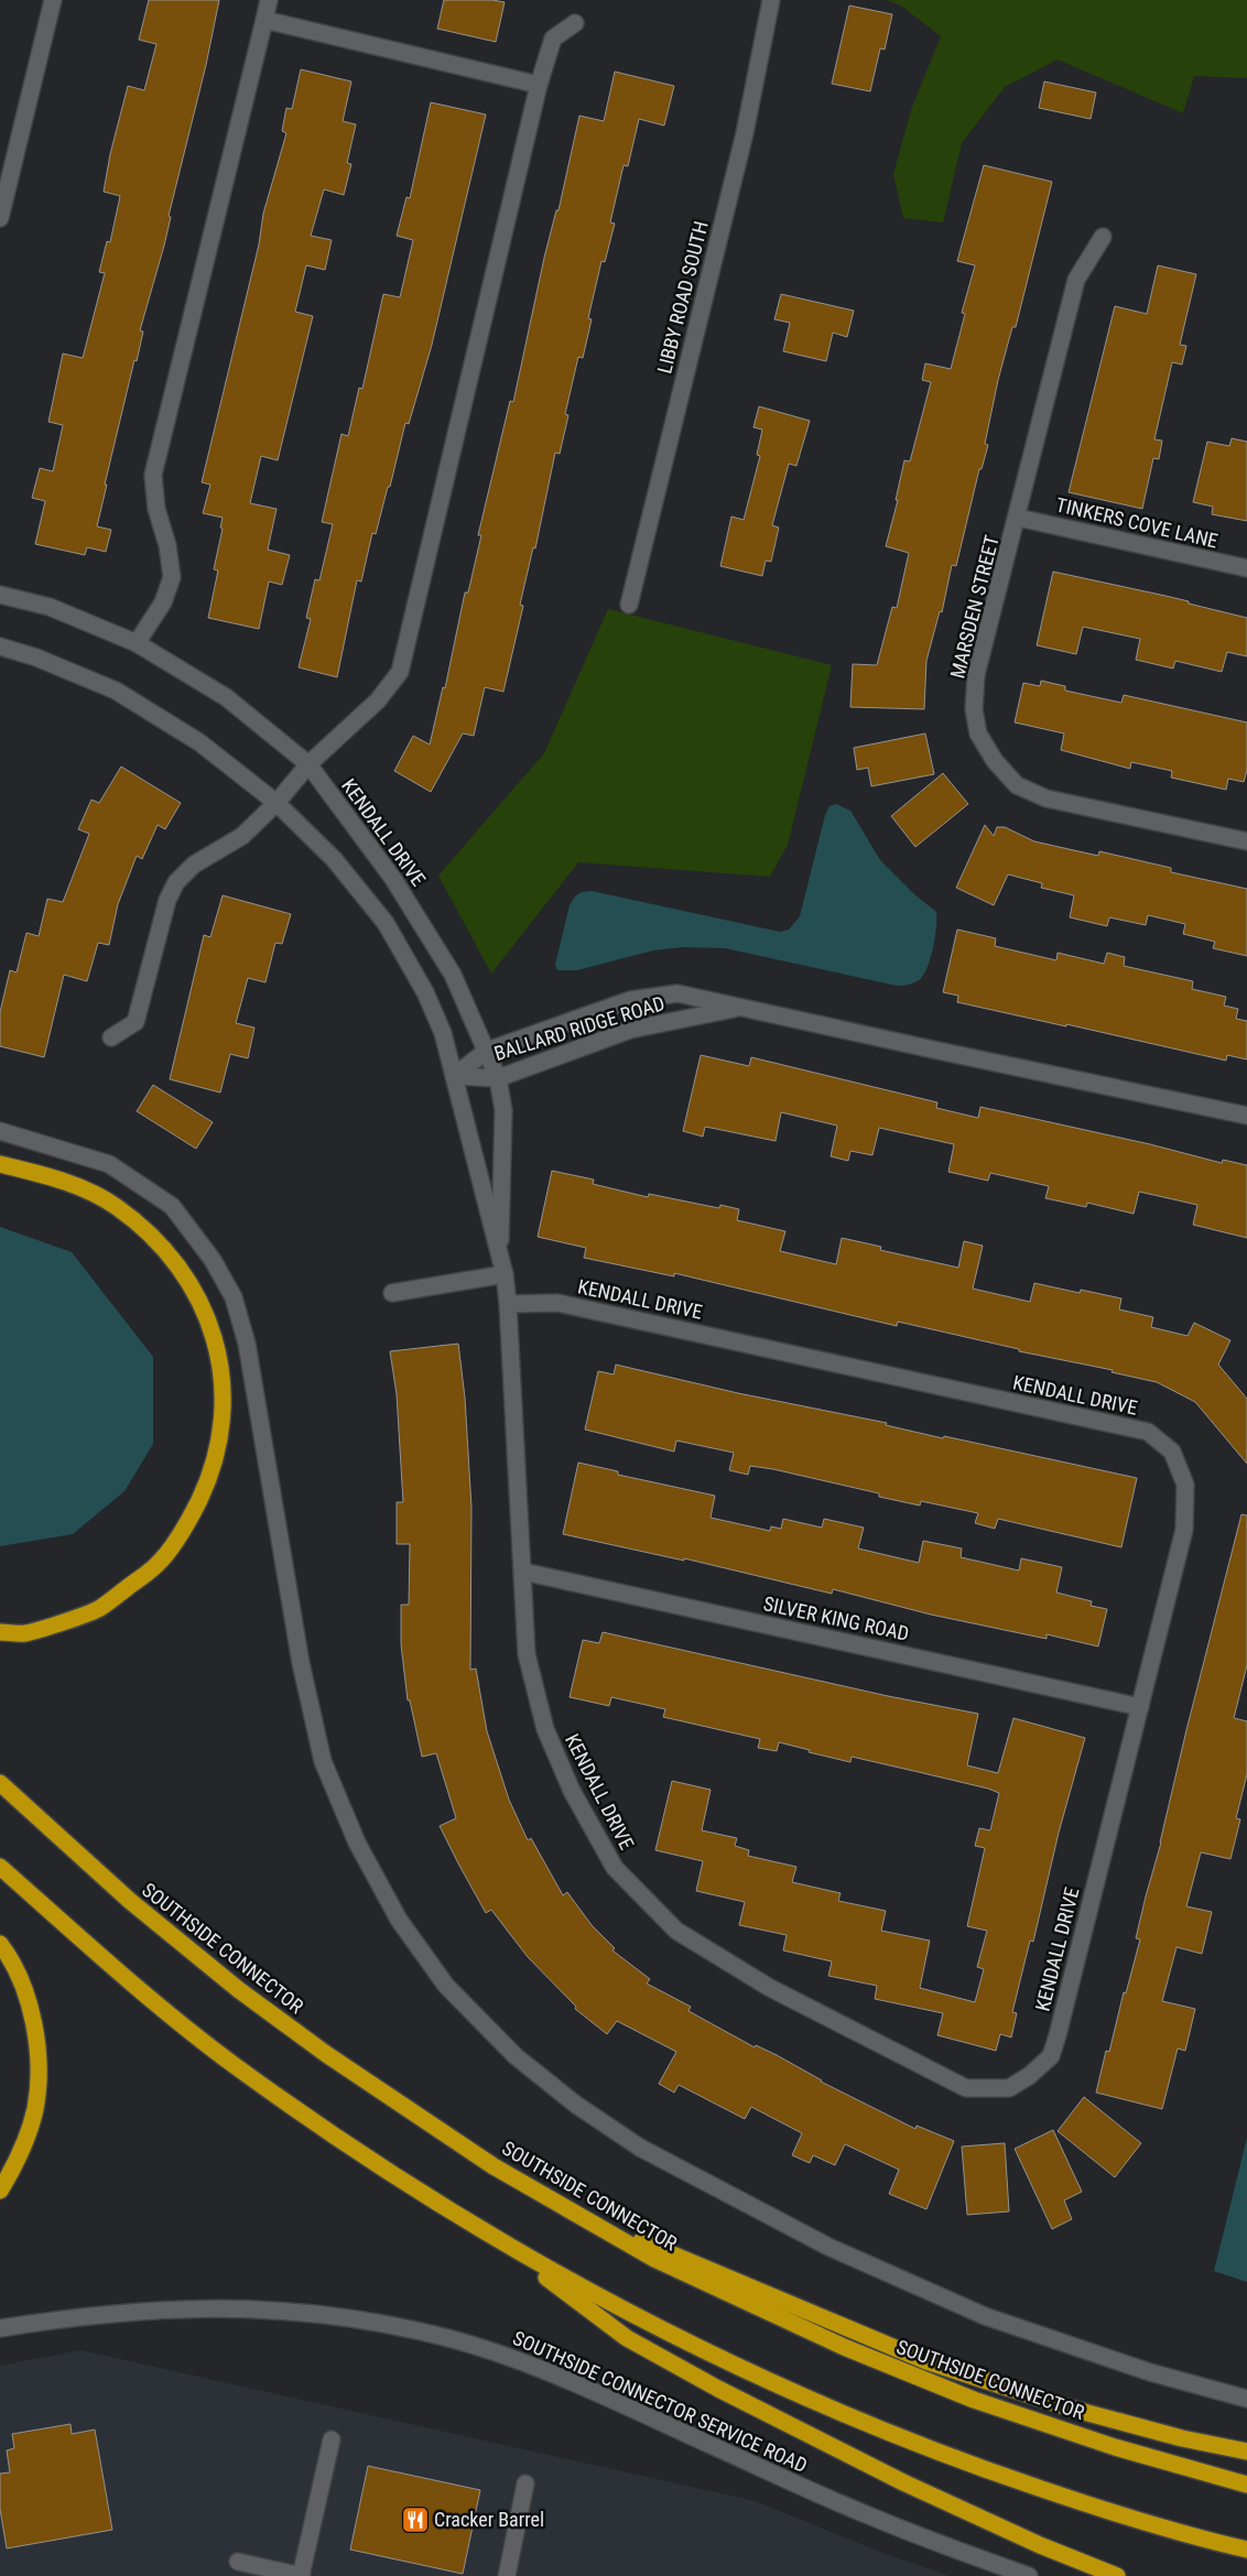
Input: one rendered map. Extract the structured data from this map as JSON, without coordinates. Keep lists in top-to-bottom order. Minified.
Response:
{"streets":{"highway":["SOUTHSIDE CONNECTOR"],"street":["LIBBY ROAD SOUTH","TINKERS COVE LANE","MARSDEN STREET","KENDALL DRIVE","BALLARD RIDGE ROAD","SILVER KING ROAD","SOUTHSIDE CONNECTOR SERVICE ROAD"]},"crossings":[["TINKERS COVE LANE","MARSDEN STREET"],["KENDALL DRIVE","BALLARD RIDGE ROAD"],["KENDALL DRIVE","SILVER KING ROAD"]],"places":{"restaurant":["Cracker Barrel"]}}
